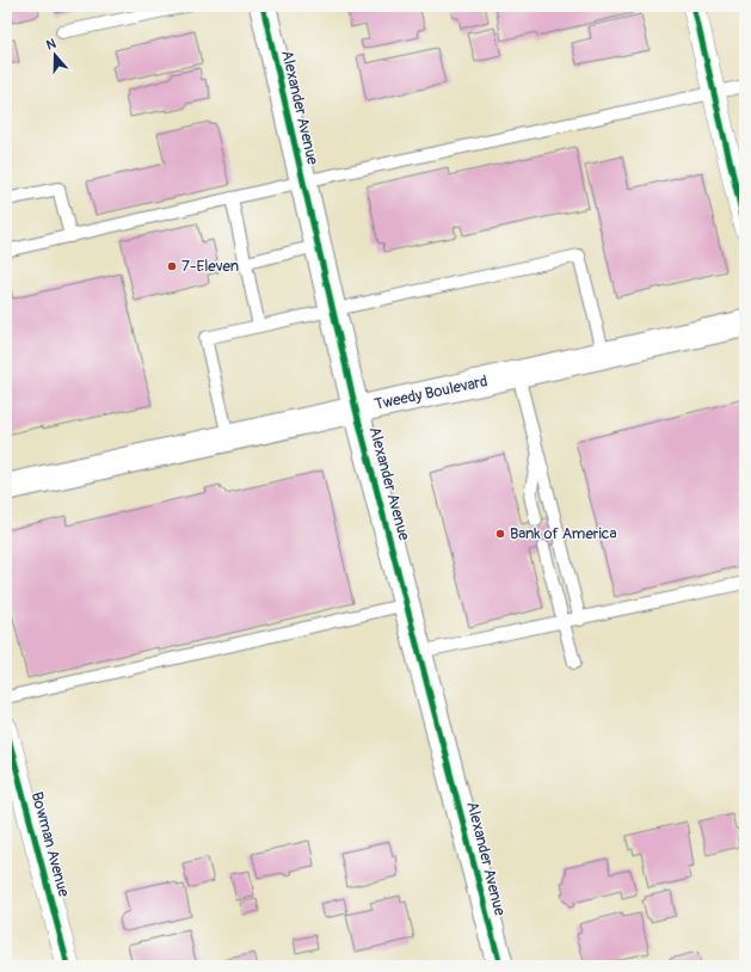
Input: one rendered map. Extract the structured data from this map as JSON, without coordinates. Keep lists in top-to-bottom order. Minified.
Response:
{"streets":{"street":["Alexander Avenue","Tweedy Boulevard","Bowman Avenue"]},"crossings":[["Alexander Avenue","Tweedy Boulevard"]],"places":["7-Eleven","Bank of America"],"north":"top"}
